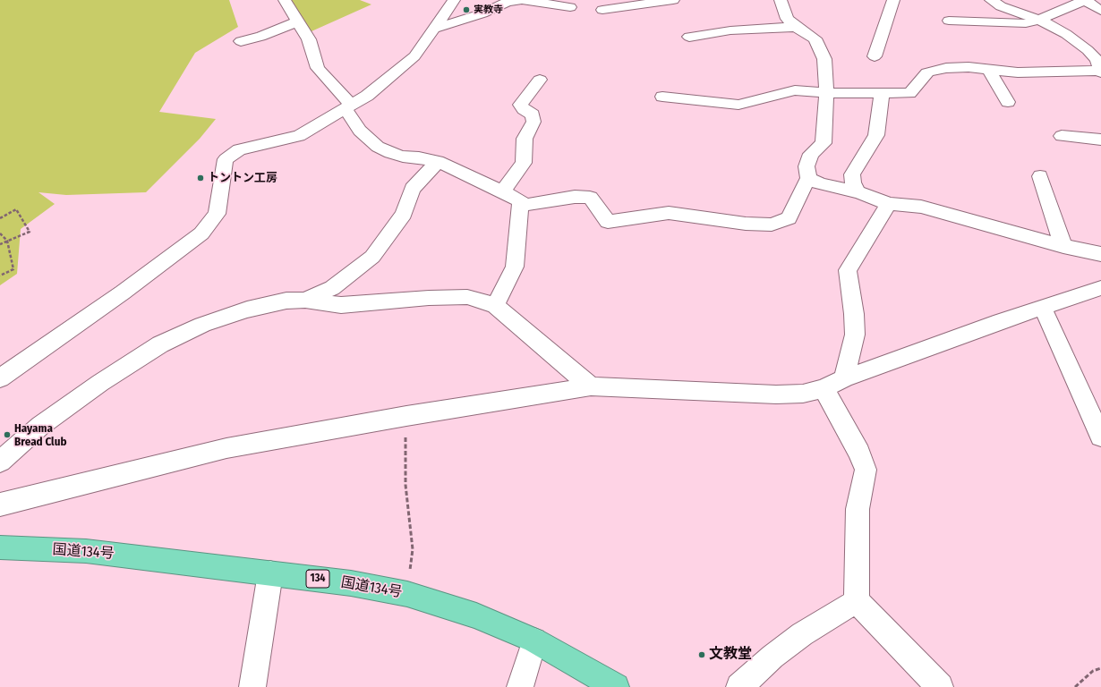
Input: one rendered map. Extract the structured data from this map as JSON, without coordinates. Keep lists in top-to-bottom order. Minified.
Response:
{"streets":{"highway":["国道134号","134"]},"places":["実教寺","トントン工房","Hayama Bread Club","文教堂"]}
